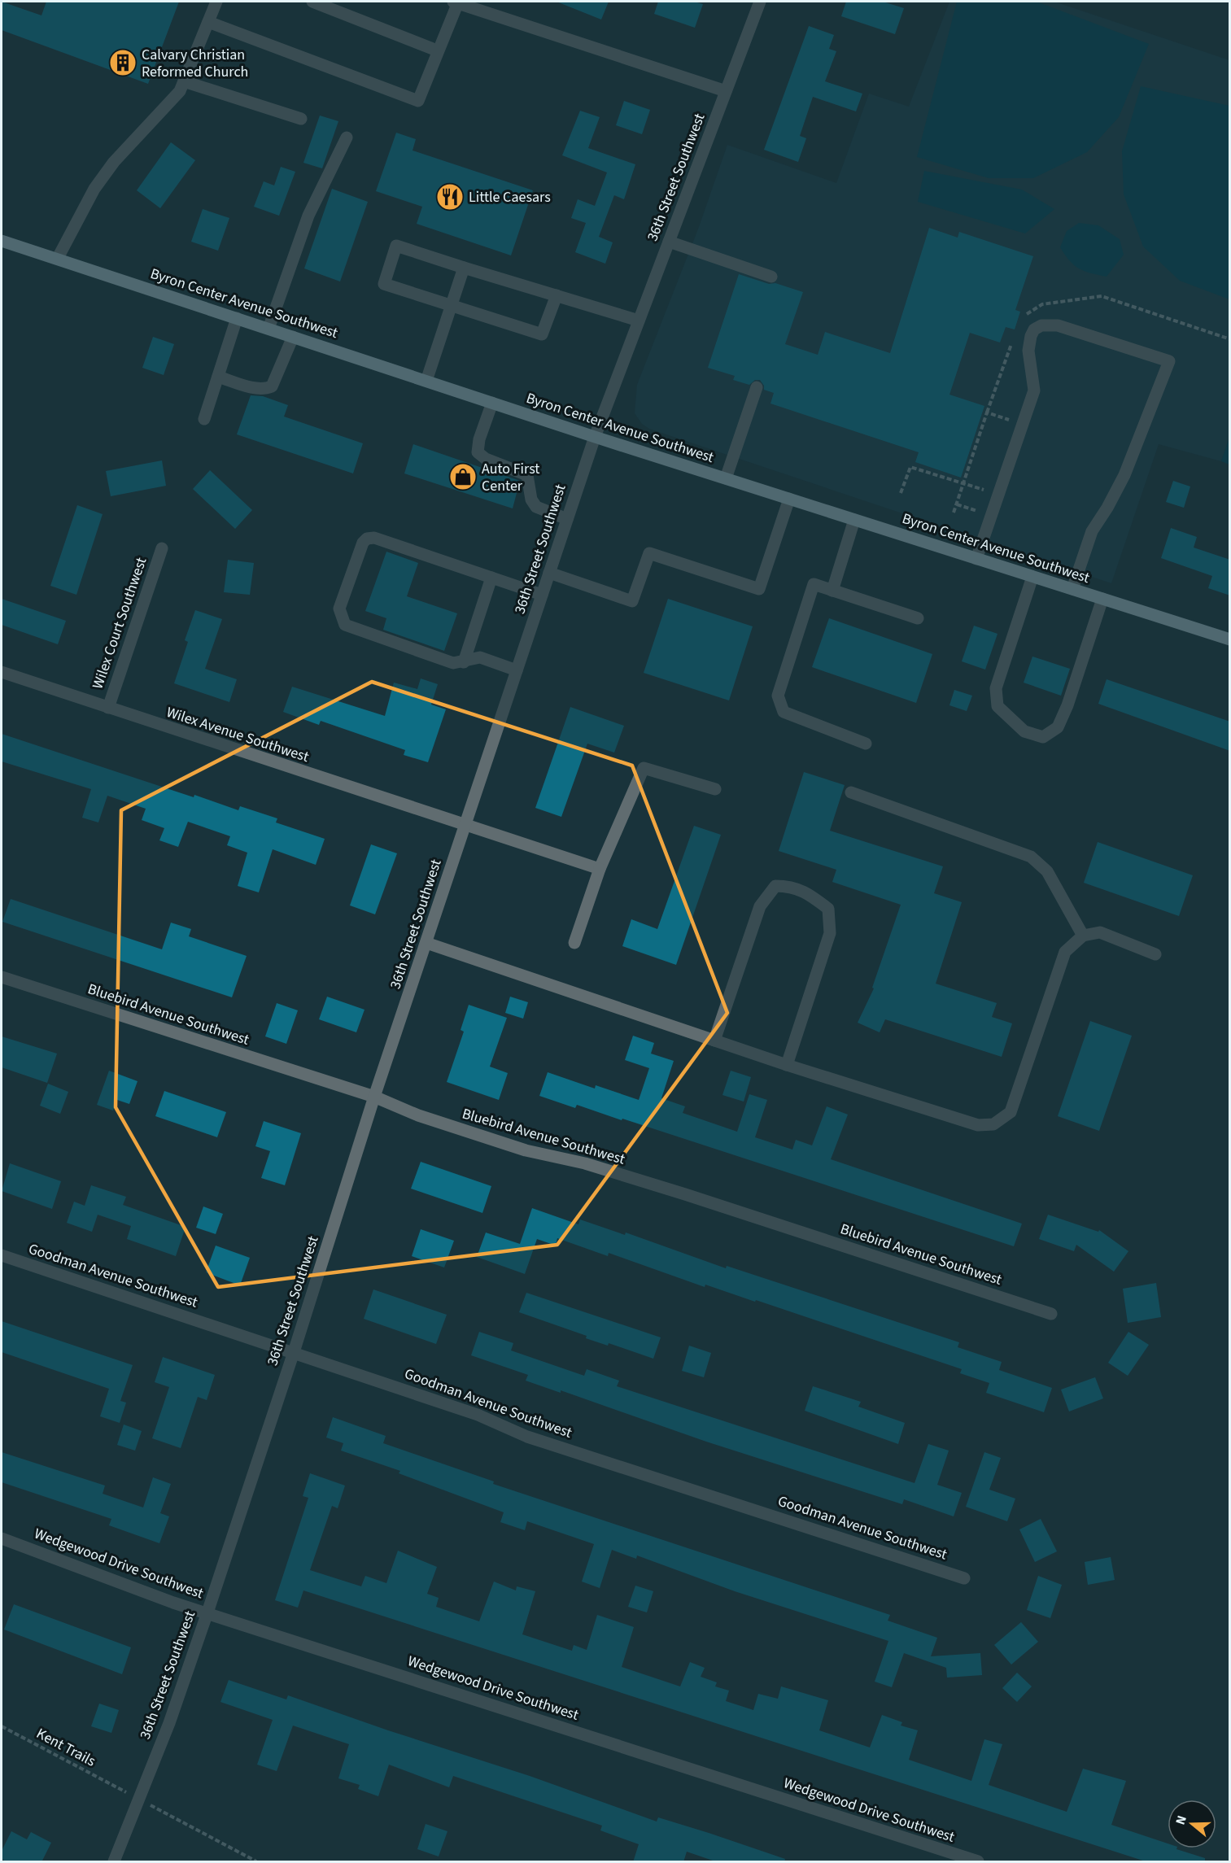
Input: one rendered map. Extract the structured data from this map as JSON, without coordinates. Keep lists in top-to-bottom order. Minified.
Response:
{"streets":{"main road":["Byron Center Avenue Southwest"],"street":["36th Street Southwest","Wilex Court Southwest","Wilex Avenue Southwest","Bluebird Avenue Southwest","Goodman Avenue Southwest","Wedgewood Drive Southwest"],"path":["Kent Trails"]},"crossings":[["36th Street Southwest","Byron Center Avenue Southwest"],["36th Street Southwest","Wilex Avenue Southwest"],["36th Street Southwest","Bluebird Avenue Southwest"],["36th Street Southwest","Goodman Avenue Southwest"],["36th Street Southwest","Wedgewood Drive Southwest"],["Wilex Court Southwest","Wilex Avenue Southwest"]],"places":{"building":["Calvary Christian Reformed Church"],"restaurant":["Little Caesars"],"shop":["Auto First Center"]},"north":"left"}
